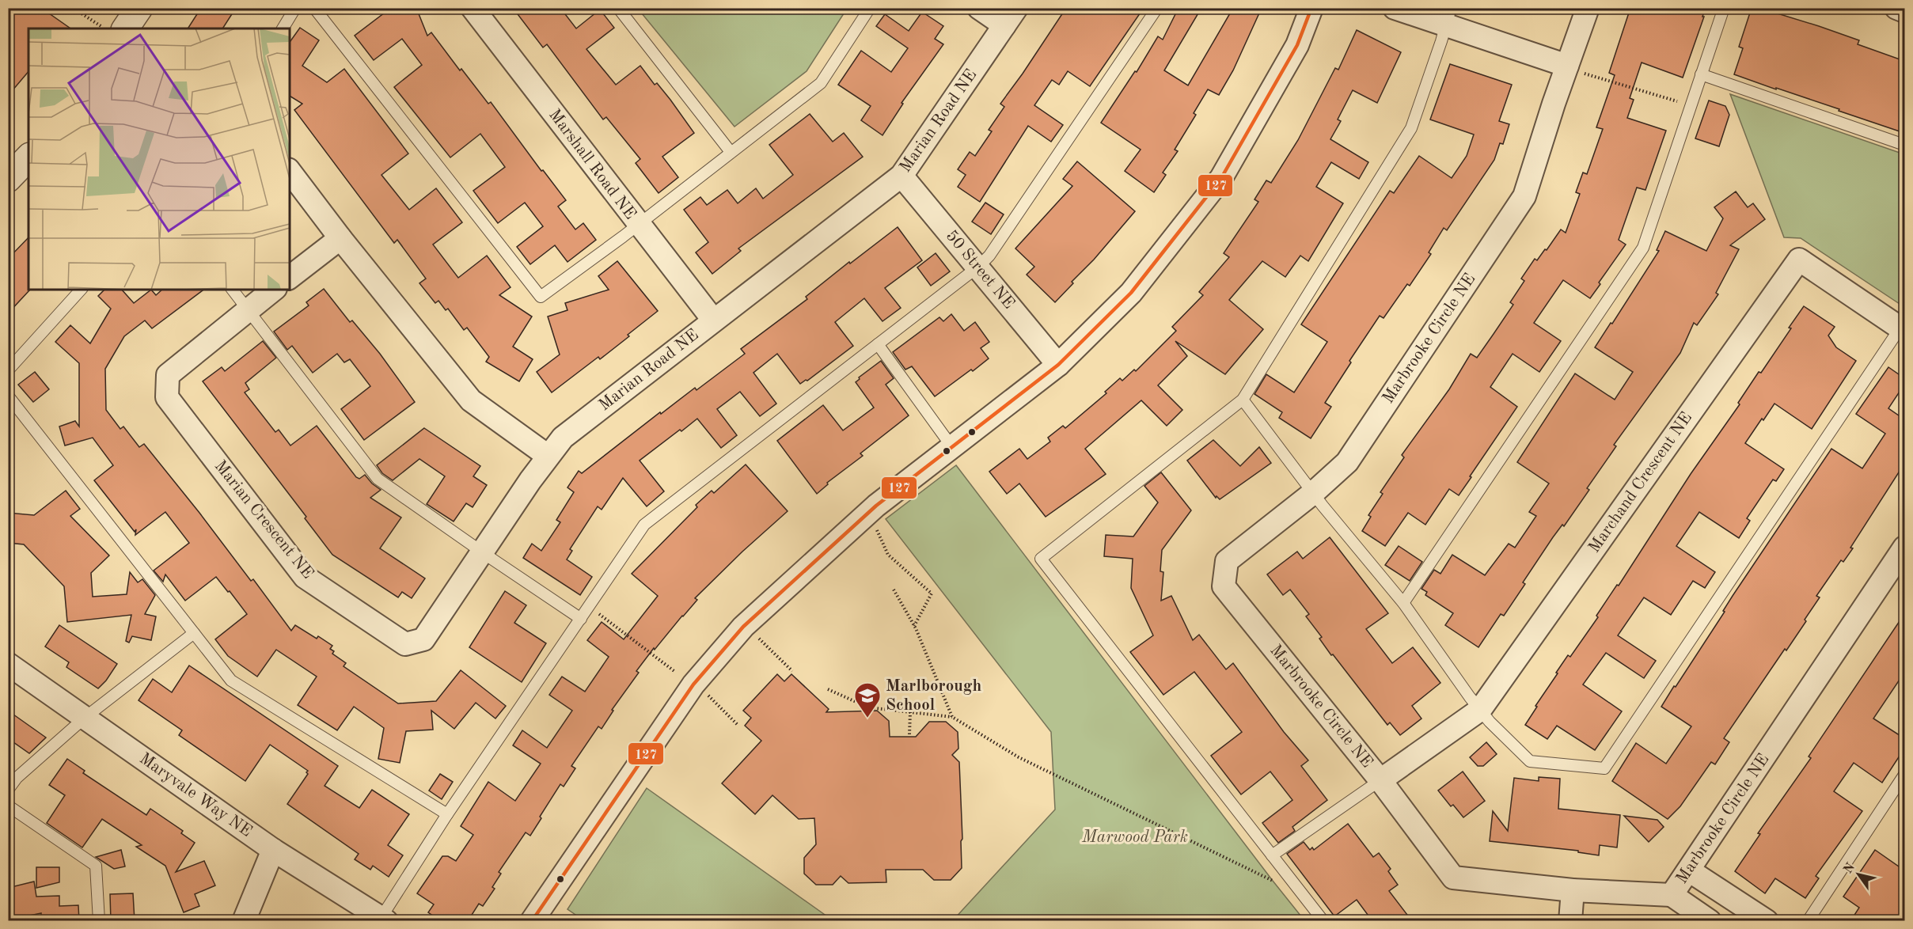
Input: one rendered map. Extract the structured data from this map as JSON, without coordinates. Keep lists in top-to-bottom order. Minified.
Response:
{"streets":{"street":["Marian Road NE","Marshall Road NE","50 Street NE","Marbrooke Circle NE","Marchand Crescent NE","Marian Crescent NE","Maryvale Way NE"]},"crossings":[["Marian Road NE","Marshall Road NE"],["Marian Road NE","50 Street NE"],["Marian Road NE","Marian Crescent NE"],["Marbrooke Circle NE","Marchand Crescent NE"]],"parks":["Marwood Park"],"places":{"school or university":["Marlborough School"]},"lines":["transit line 127"],"north":"top left"}
